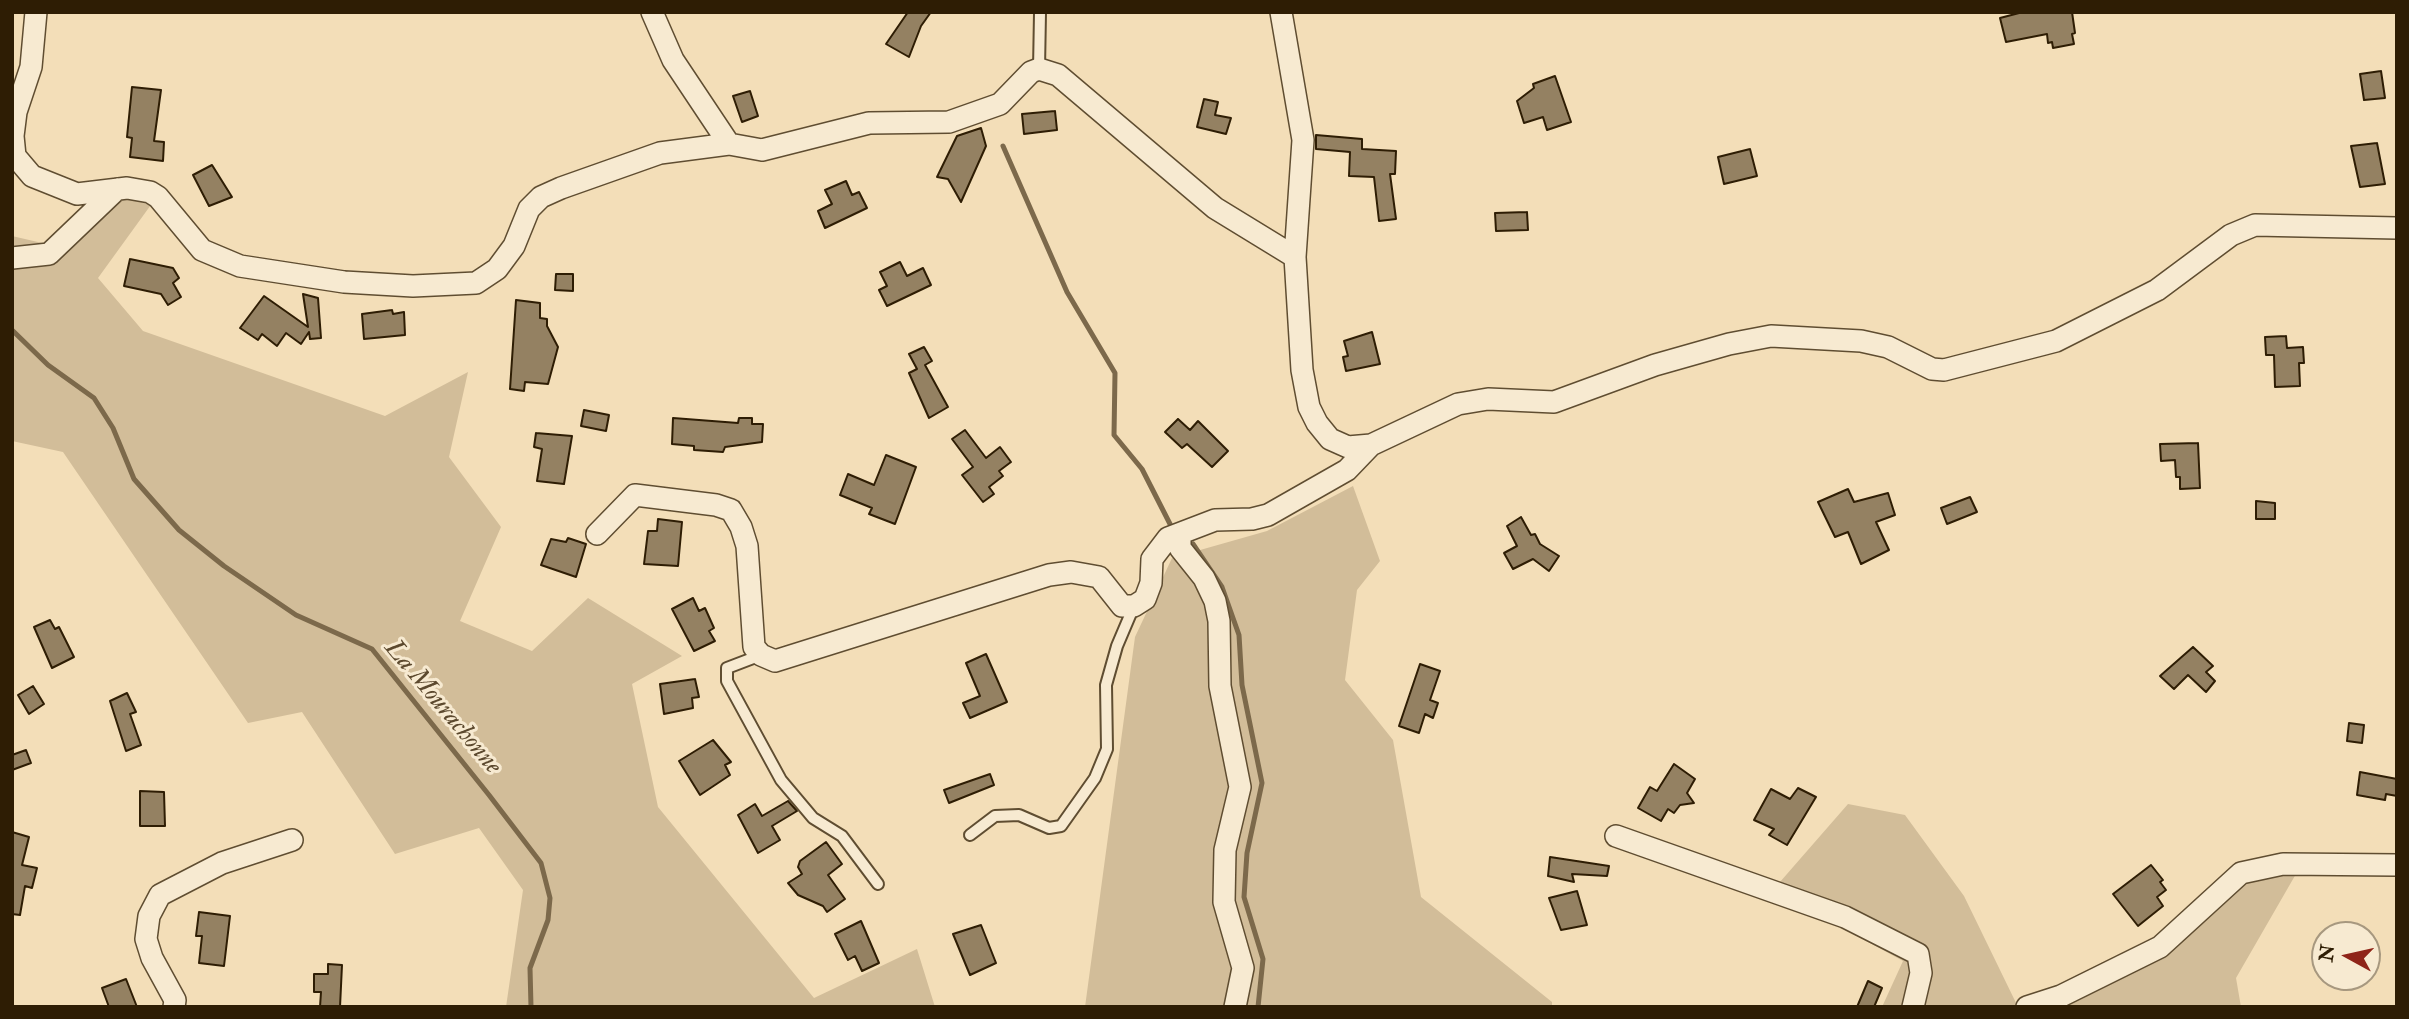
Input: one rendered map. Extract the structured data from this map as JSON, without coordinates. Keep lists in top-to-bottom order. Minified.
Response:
{"water":["La Mourachonne"],"north":"left"}
